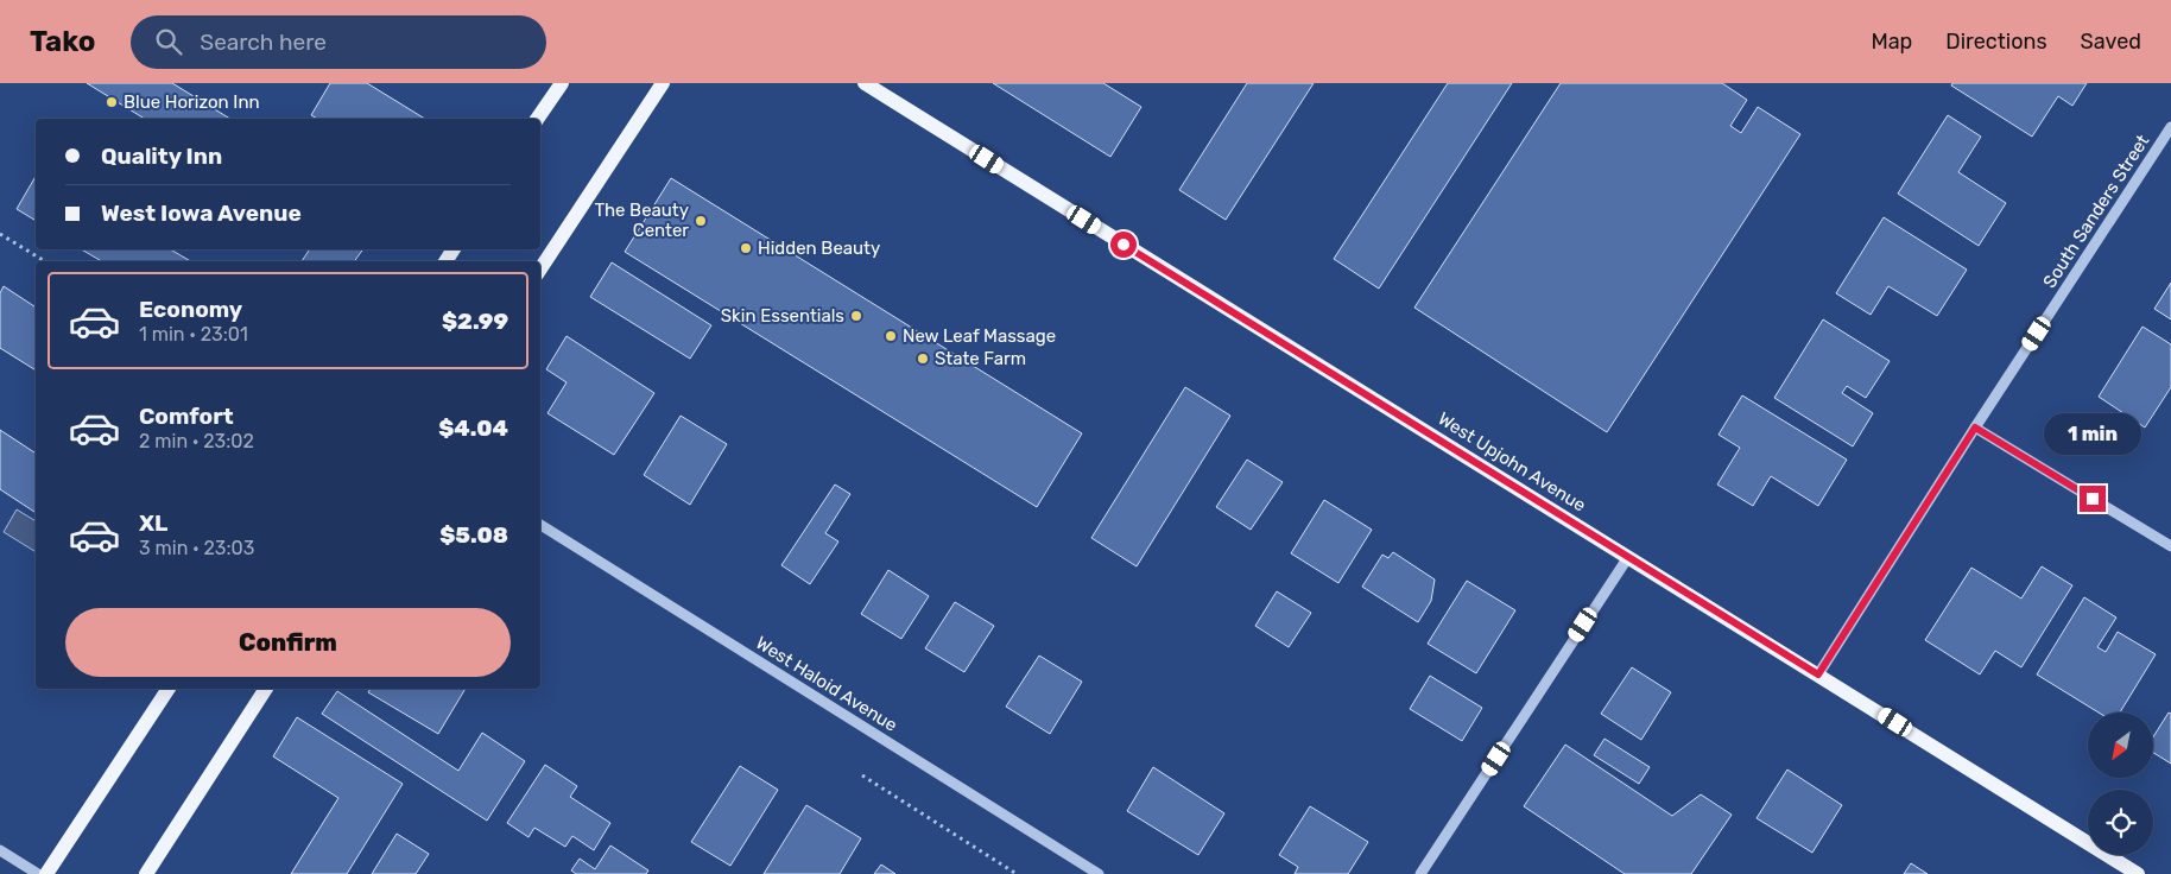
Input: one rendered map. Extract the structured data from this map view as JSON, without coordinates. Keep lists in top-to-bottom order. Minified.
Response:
{"streets":{"main road":["West Upjohn Avenue"],"street":["South Sanders Street","West Haloid Avenue"]},"crossings":[["South Sanders Street","West Upjohn Avenue"]],"places":["Blue Horizon Inn","The Beauty Center","Hidden Beauty","Skin Essentials","New Leaf Massage","State Farm"],"north":"bottom left","page":{"header":"Tako","search":"Search here","nav":["Map","Directions","Saved"],"banner":["Quality Inn","West Iowa Avenue"],"list":[{"name":"Economy","note":"1 min · 23:01","value":"$2.99"},{"name":"Comfort","note":"2 min · 23:02","value":"$4.04"},{"name":"XL","note":"3 min · 23:03","value":"$5.08"}],"bubble":"1 min","buttons":"Confirm"}}
